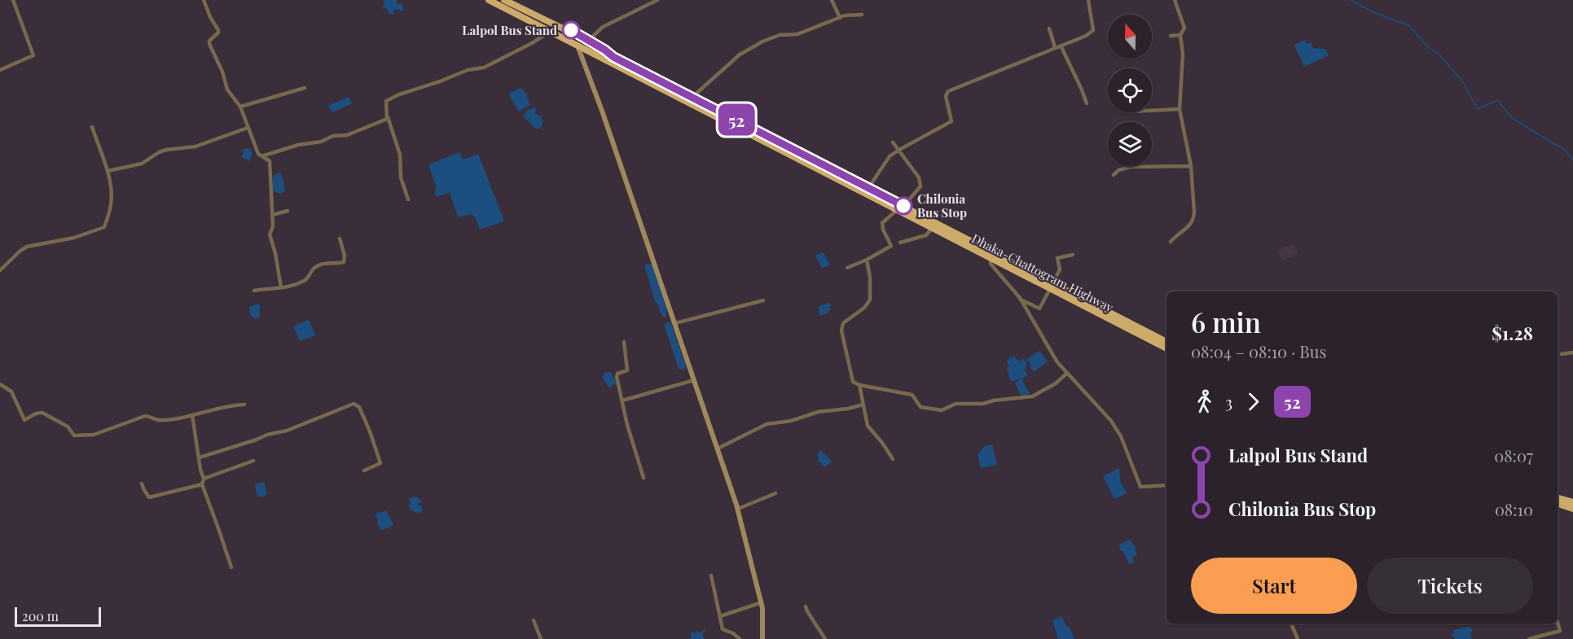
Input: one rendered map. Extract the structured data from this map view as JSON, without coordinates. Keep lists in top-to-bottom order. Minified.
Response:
{"streets":{"highway":["Dhaka-Chattogram Highway"]},"places":["Lalpol Bus Stand","Chilonia Bus Stop"],"lines":["bus line 52"],"scale_bar":"200 m","north":"top","page":{"on_map":"52","heading":["6 min","08:04 – 08:10 · Bus","$1.28"],"legs":["3","52"],"list":[{"name":"Lalpol Bus Stand","value":"08:07"},{"name":"Chilonia Bus Stop","value":"08:10"}],"buttons":["Start","Tickets"],"scale":"200 m"}}
